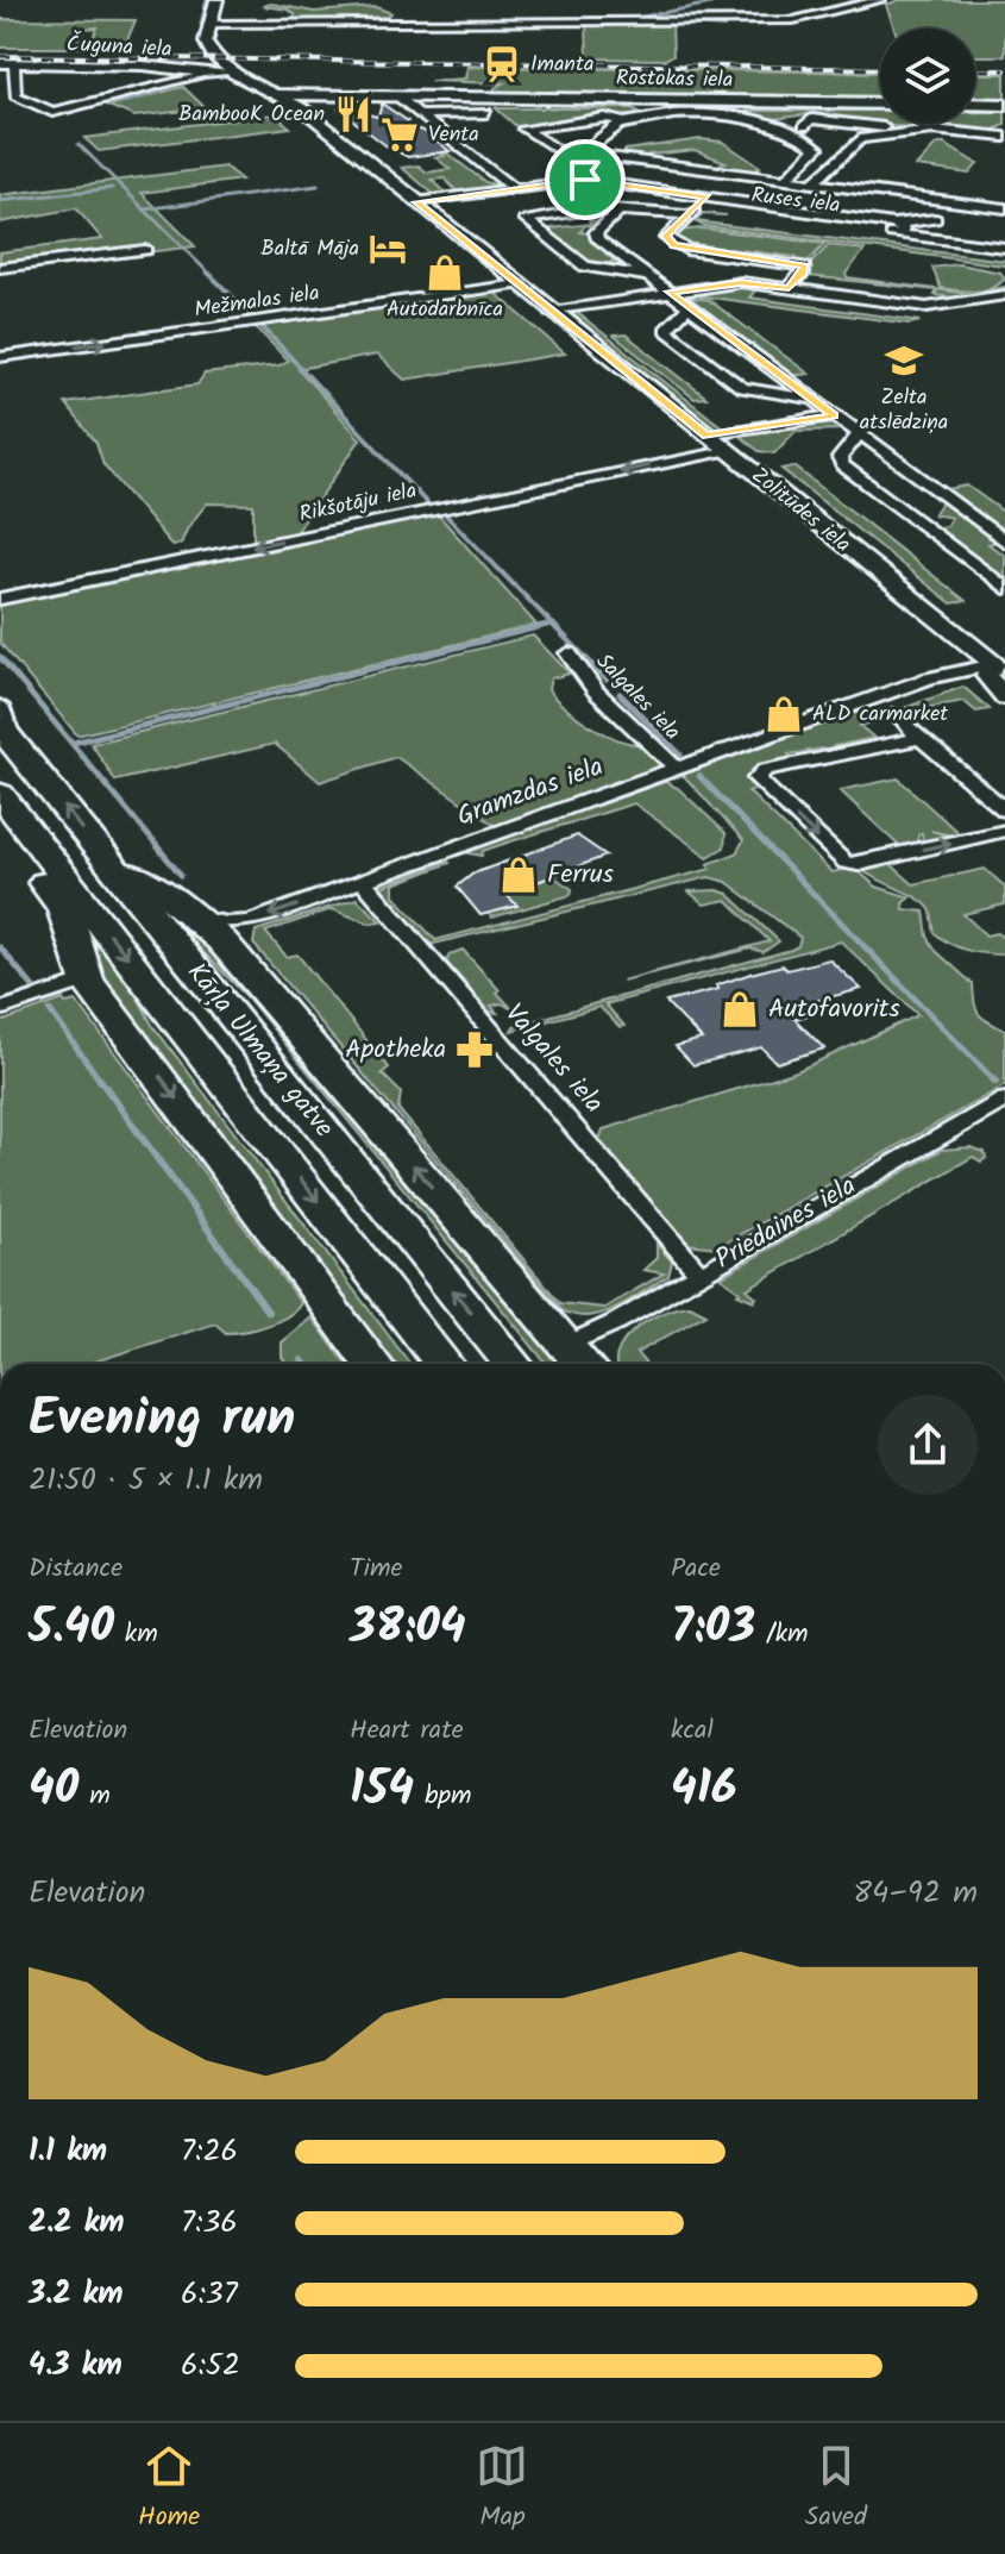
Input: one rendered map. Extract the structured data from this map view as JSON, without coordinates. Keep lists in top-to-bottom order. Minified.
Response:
{"streets":{"highway":["Kārļa Ulmaņa gatve"],"street":["Čuguna iela","Rostokas iela","Ruses iela","Mežmalas iela","Rikšotāju iela","Zolitūdes iela","Salgales iela","Gramzdas iela","Valgales iela","Priedaines iela"]},"crossings":[["Čuguna iela","Zolitūdes iela"],["Rostokas iela","Zolitūdes iela"],["Ruses iela","Zolitūdes iela"],["Mežmalas iela","Zolitūdes iela"],["Rikšotāju iela","Zolitūdes iela"],["Zolitūdes iela","Gramzdas iela"],["Salgales iela","Gramzdas iela"],["Gramzdas iela","Valgales iela"],["Valgales iela","Priedaines iela"]],"one_way":["Rikšotāju iela"],"places":{"station":["Imanta"],"restaurant":["BambooK Ocean"],"supermarket":["Venta"],"hotel":["Baltā Māja"],"shop":["Autodarbnīca","ALD carmarket","Ferrus","Autofavorits"],"school or university":["Zelta atslēdziņa"],"pharmacy":["Apotheka"]},"page":{"heading":["Evening run","21:50 · 5 × 1.1 km"],"stats":[["Distance","5.40 km"],["Time","38:04"],["Pace","7:03 /km"],["Elevation","40 m"],["Heart rate","154 bpm"],["kcal","416"]],"chart":["Elevation","84–92 m"],"list":[{"name":"1.1 km","note":"7:26"},{"name":"2.2 km","note":"7:36"},{"name":"3.2 km","note":"6:37"},{"name":"4.3 km","note":"6:52"}],"tabs":["Home","Map","Saved"]}}
